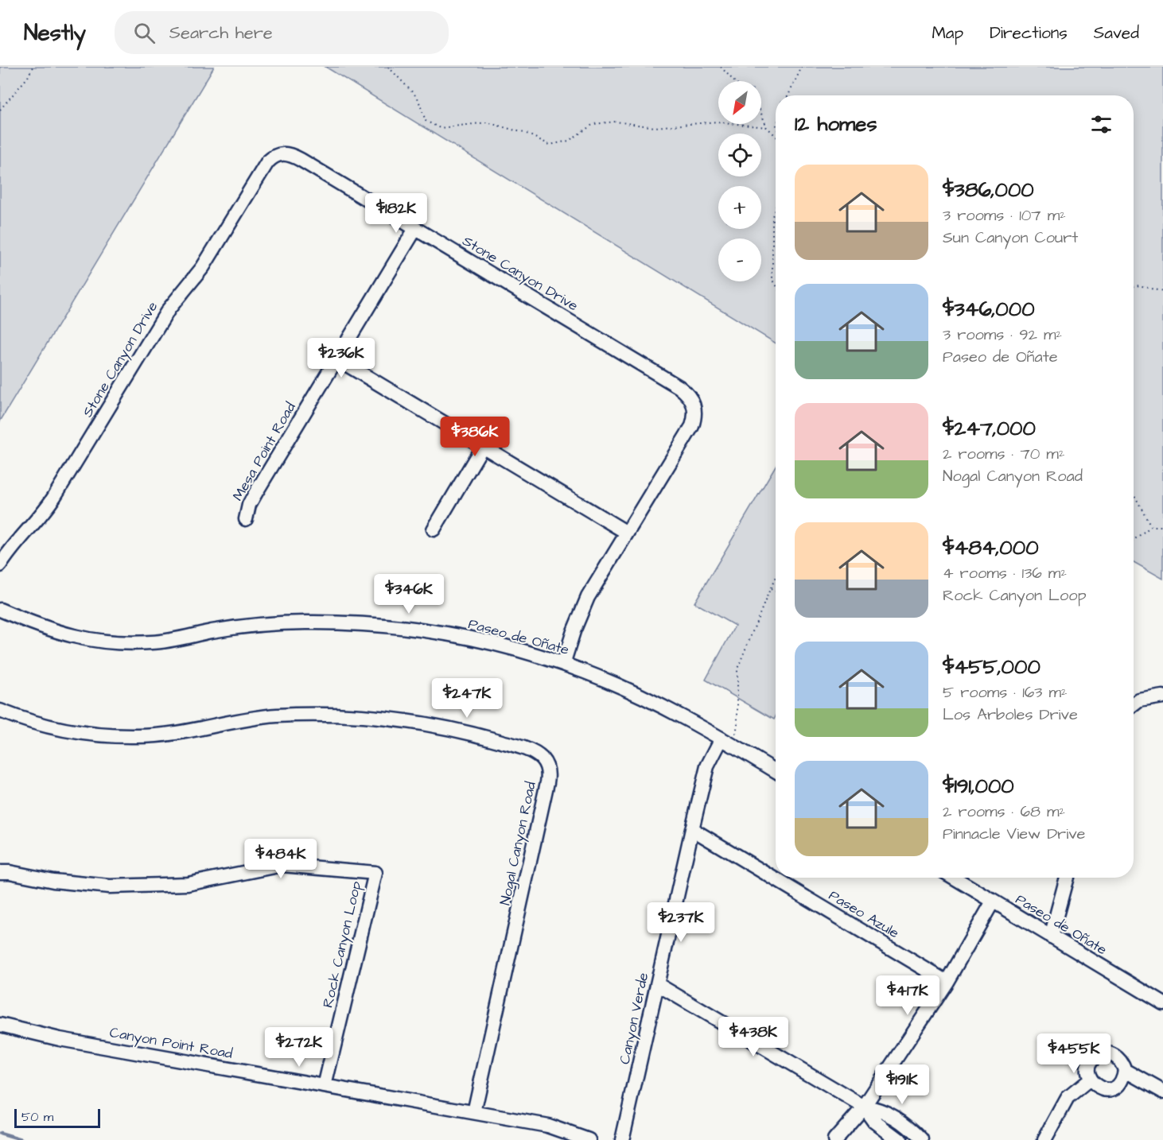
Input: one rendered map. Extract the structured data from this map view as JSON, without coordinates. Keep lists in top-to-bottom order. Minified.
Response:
{"streets":{"street":["Stone Canyon Drive","Mesa Point Road","Paseo de Oñate","Nogal Canyon Road","Paseo Azule","Rock Canyon Loop","Canyon Verde","Canyon Point Road"]},"crossings":[["Stone Canyon Drive","Mesa Point Road"],["Stone Canyon Drive","Paseo de Oñate"],["Paseo de Oñate","Canyon Verde"],["Nogal Canyon Road","Canyon Point Road"],["Paseo Azule","Canyon Verde"],["Rock Canyon Loop","Canyon Point Road"]],"scale_bar":"50 m","north":"bottom left","page":{"header":"Nestly","search":"Search here","nav":["Map","Directions","Saved"],"map_buttons":["+","−"],"heading":"12 homes","list":[{"name":"$386,000","note":"3 rooms · 107 m² · Sun Canyon Court"},{"name":"$346,000","note":"3 rooms · 92 m² · Paseo de Oñate"},{"name":"$247,000","note":"2 rooms · 70 m² · Nogal Canyon Road"},{"name":"$484,000","note":"4 rooms · 136 m² · Rock Canyon Loop"},{"name":"$455,000","note":"5 rooms · 163 m² · Los Arboles Drive"},{"name":"$191,000","note":"2 rooms · 68 m² · Pinnacle View Drive"}],"price":["$182K","$236K","$386K","$346K","$247K","$484K","$237K","$417K","$438K","$272K","$455K","$191K"],"scale":"50 m"}}
